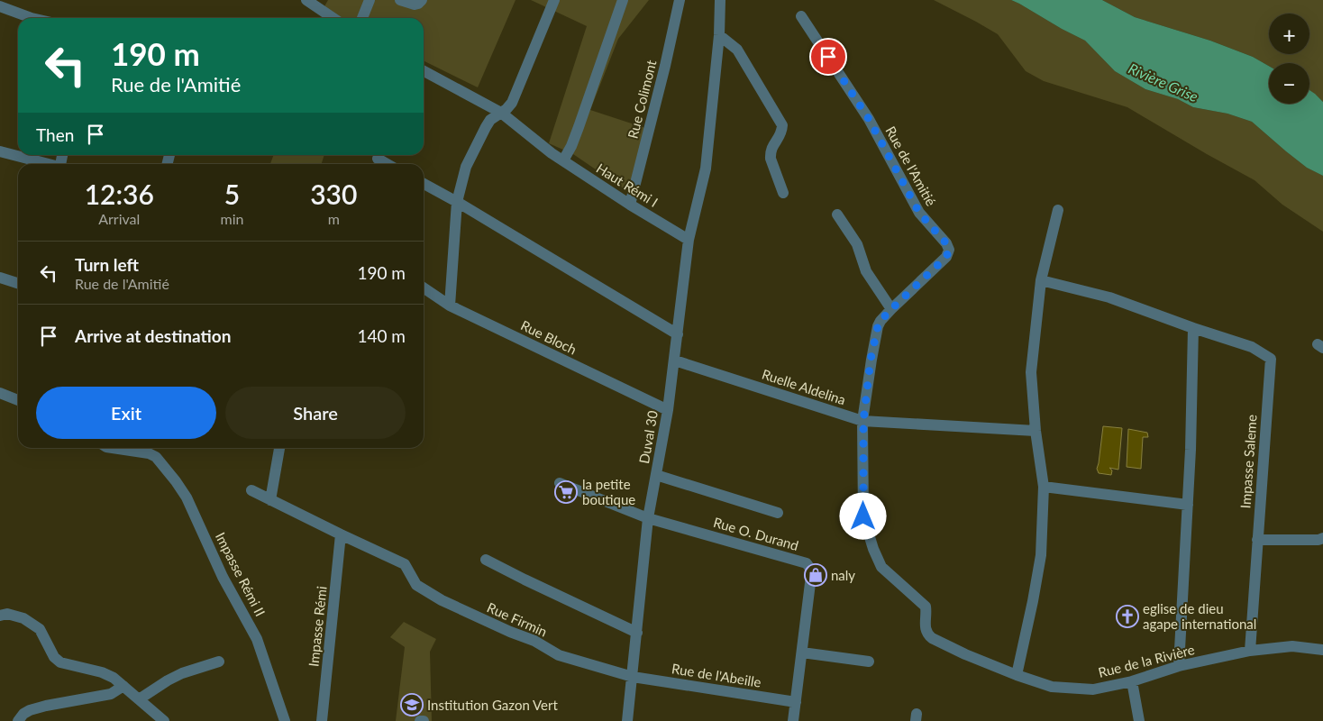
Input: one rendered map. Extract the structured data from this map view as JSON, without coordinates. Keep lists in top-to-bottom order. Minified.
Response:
{"streets":{"street":["Rue Colimont","Rue de l'Amitié","Haut Rémi I","Rue Bloch","Ruelle Aldelina","Duval 30","Impasse Saleme","Rue O. Durand","Impasse Rémi II","Rue Firmin","Impasse Rémi","Rue de la Rivière","Rue de l'Abeille"]},"crossings":[["Rue Colimont","Haut Rémi I"],["Rue de l'Amitié","Ruelle Aldelina"],["Rue de l'Amitié","Rue de la Rivière"],["Haut Rémi I","Duval 30"],["Rue Bloch","Duval 30"],["Ruelle Aldelina","Duval 30"],["Duval 30","Rue O. Durand"],["Duval 30","Rue Firmin"],["Duval 30","Rue de l'Abeille"],["Impasse Saleme","Rue de la Rivière"],["Rue O. Durand","Rue de l'Abeille"],["Rue Firmin","Impasse Rémi"],["Rue Firmin","Rue de l'Abeille"]],"water":["Rivière Grise"],"places":{"supermarket":["la petite boutique"],"shop":["naly"],"church":["eglise de dieu agape international"],"school or university":["Institution Gazon Vert"]},"page":{"map_buttons":["+","−"],"turn":["190 m","Rue de l'Amitié"],"then":"Then","eta":["12:36","Arrival","5","min","330","m"],"list":[{"name":"Turn left","note":"Rue de l'Amitié","value":"190 m"},{"name":"Arrive at destination","value":"140 m"}],"buttons":["Exit","Share"]}}
